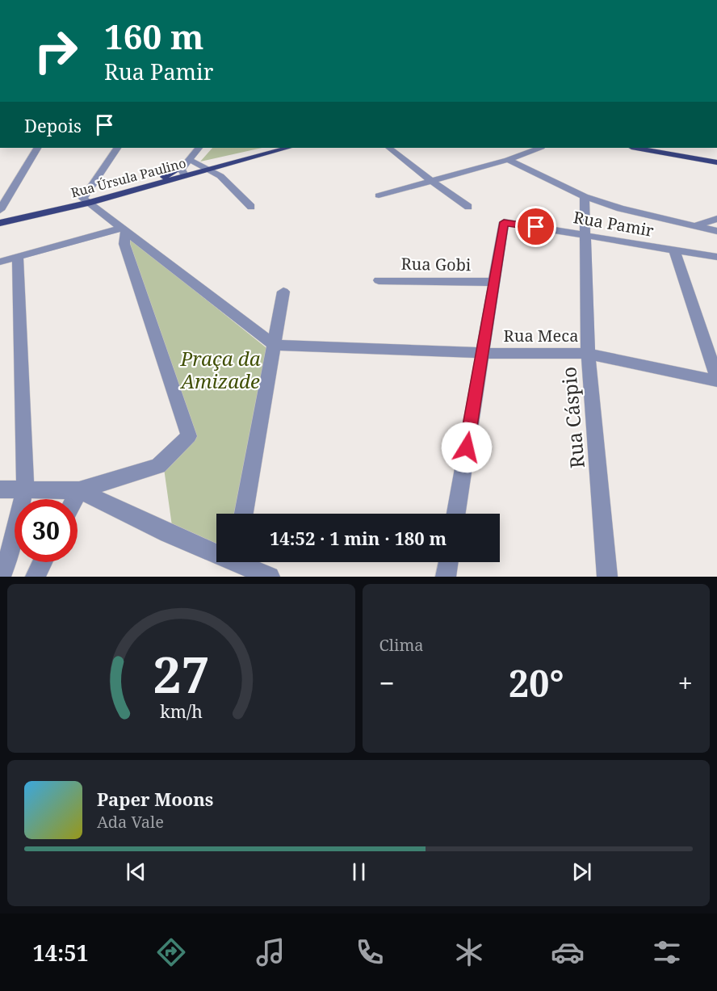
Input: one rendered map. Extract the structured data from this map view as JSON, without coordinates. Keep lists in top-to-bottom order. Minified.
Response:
{"streets":{"main road":["Rua Úrsula Paulino"],"street":["Rua Pamir","Rua Gobi","Rua Meca","Rua Cáspio"]},"crossings":[["Rua Pamir","Rua Gobi"],["Rua Pamir","Rua Cáspio"],["Rua Meca","Rua Cáspio"]],"parks":["Praça da Amizade"],"page":{"turn":["160 m","Rua Pamir"],"then":"Depois","limit":"30","trip":"14:52 · 1 min · 180 m","tile":"Clima","heat":["−","20°","+"],"song":["Paper Moons","Ada Vale"],"tabs":"14:51","gauge":["27","km/h"]}}
